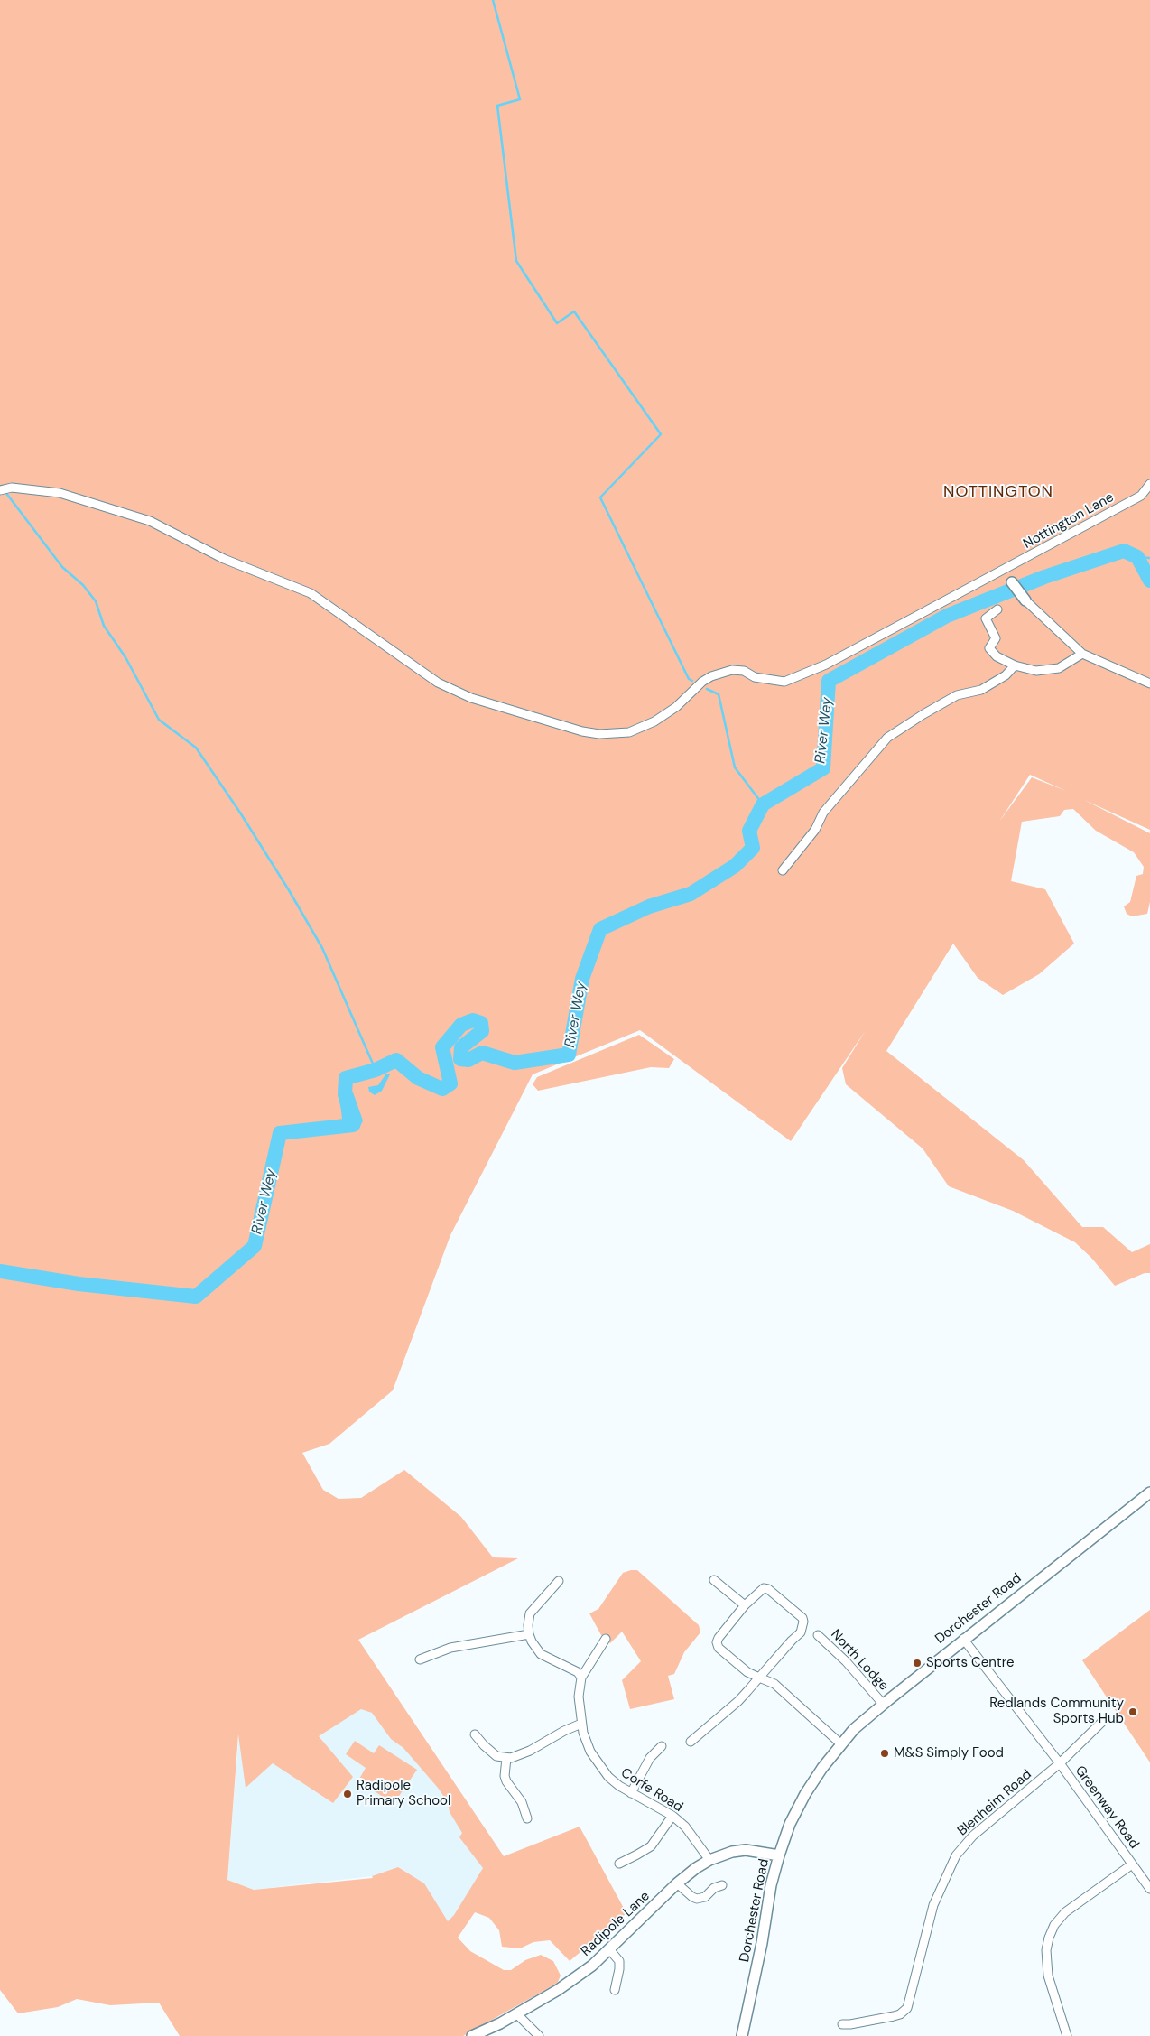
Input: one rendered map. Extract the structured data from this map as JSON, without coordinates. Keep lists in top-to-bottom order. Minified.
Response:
{"streets":{"main road":["Dorchester Road","Radipole Lane"],"street":["Nottington Lane","North Lodge","Corfe Road","Blenheim Road","Greenway Road"]},"crossings":[["Dorchester Road","North Lodge"],["Dorchester Road","Greenway Road"],["Dorchester Road","Radipole Lane"],["Corfe Road","Radipole Lane"],["Blenheim Road","Greenway Road"]],"districts":["NOTTINGTON"],"water":["River Wey"],"places":["Sports Centre","Redlands Community Sports Hub","M&S Simply Food","Radipole Primary School"]}
